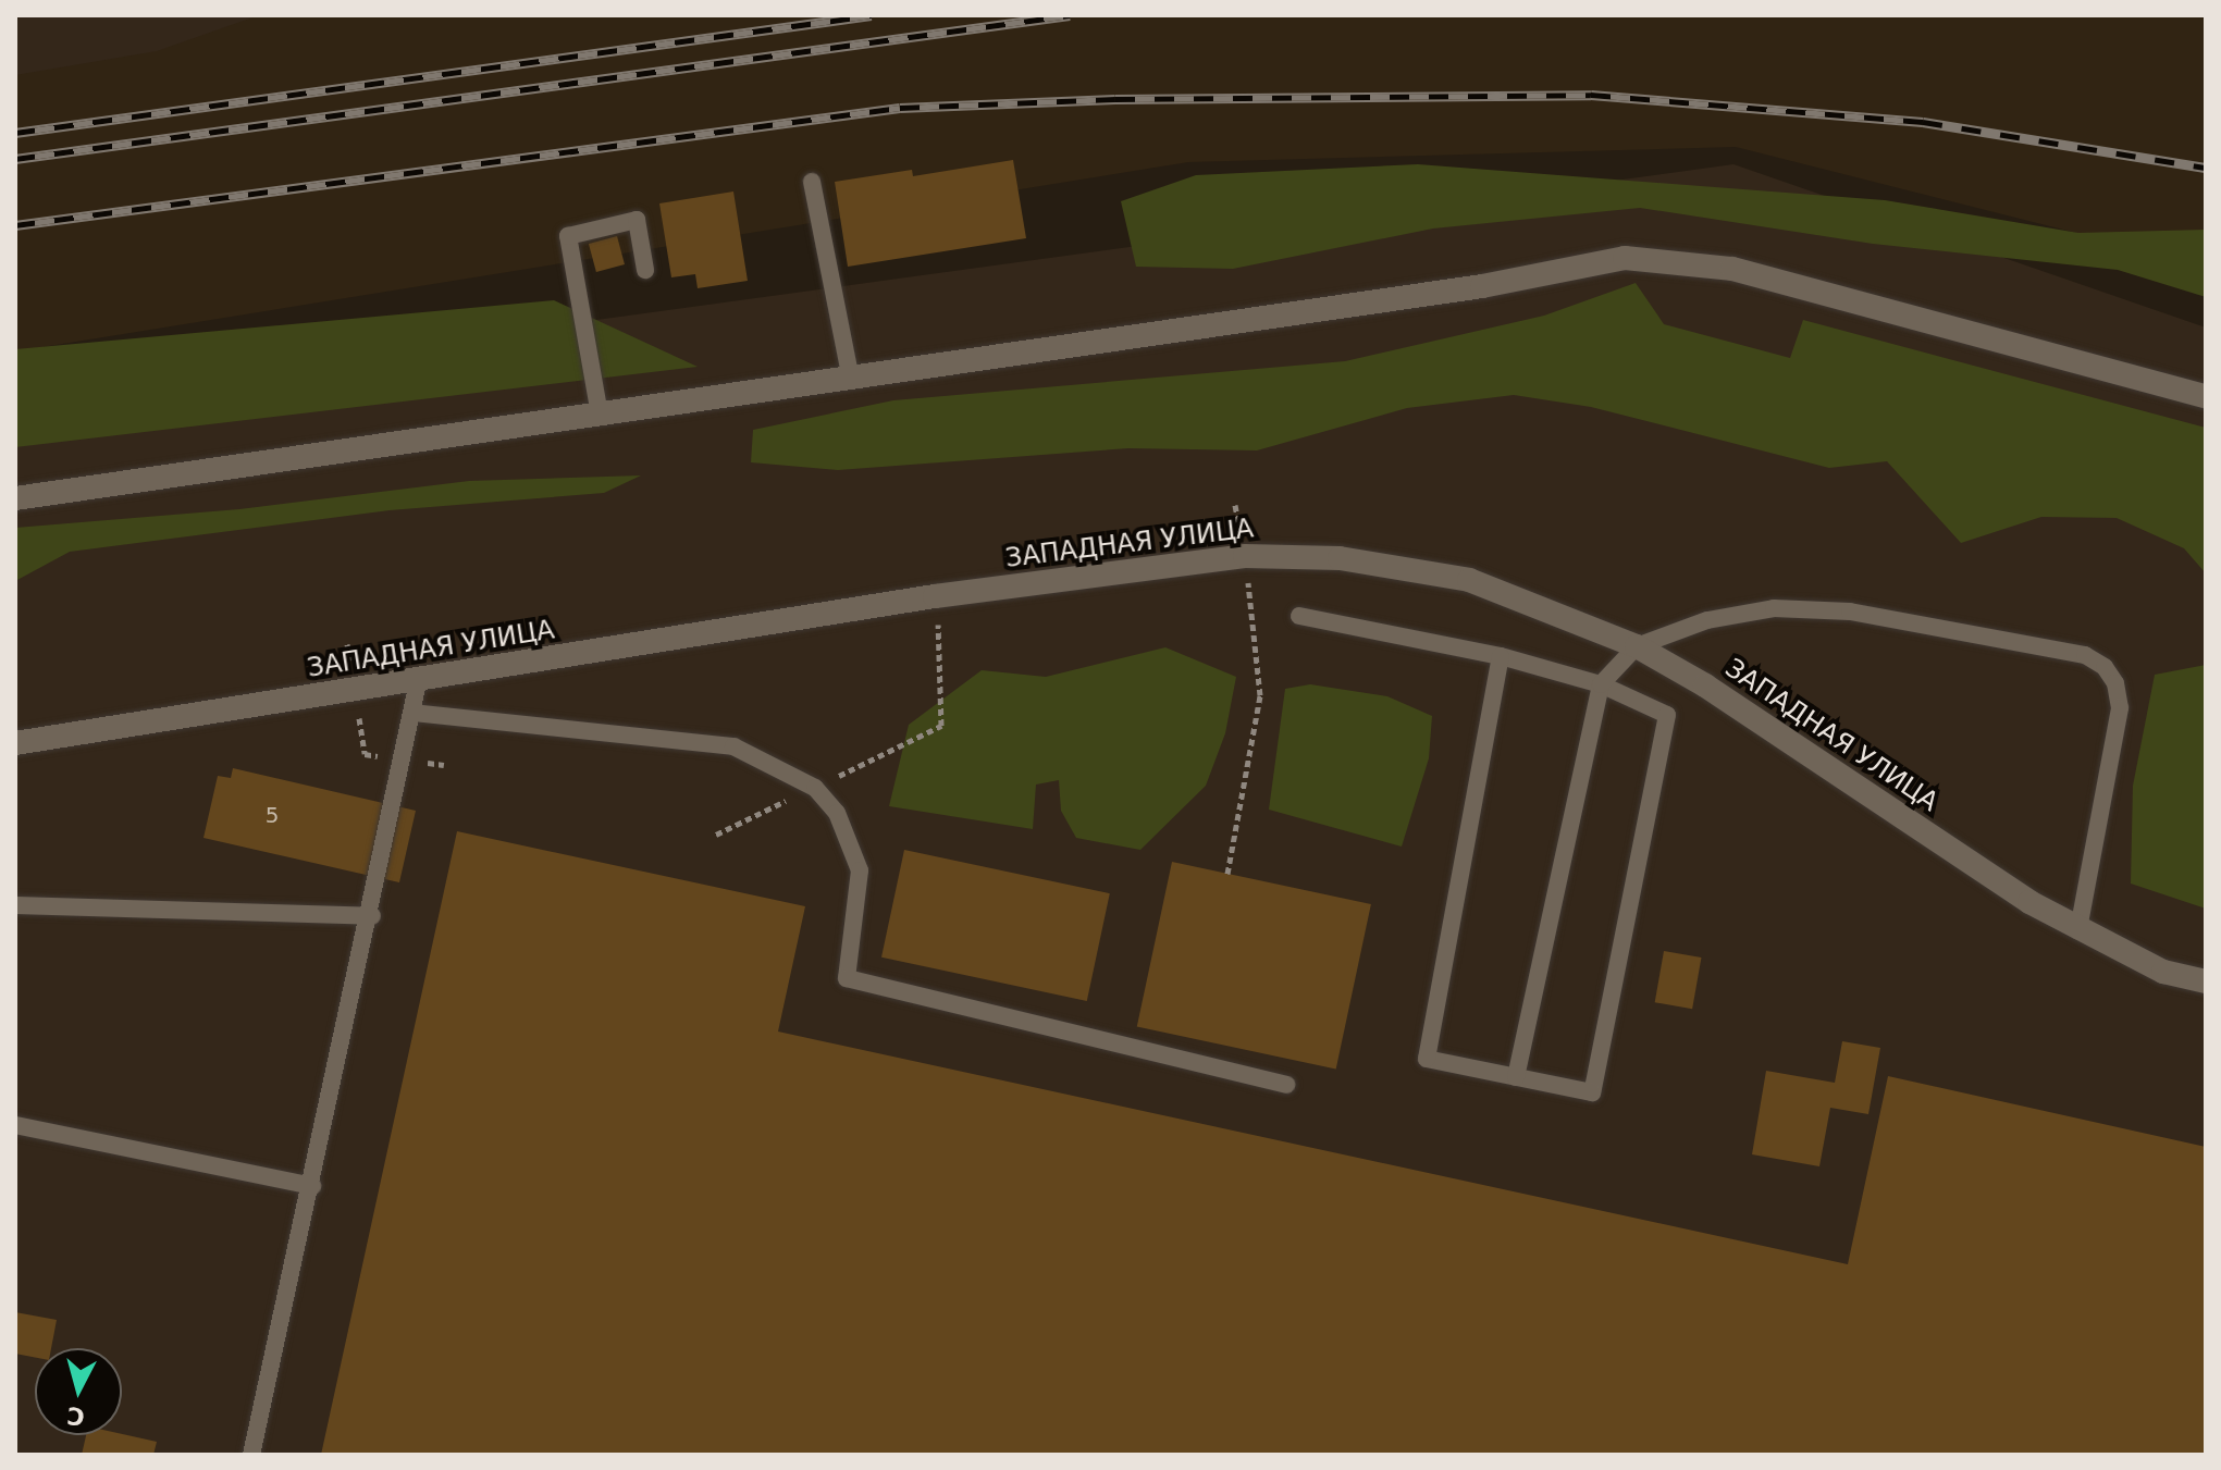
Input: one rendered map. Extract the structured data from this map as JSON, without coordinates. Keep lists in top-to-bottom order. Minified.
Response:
{"streets":{"street":["ЗАПАДНАЯ УЛИЦА"]},"house_numbers":["5"],"north":"bottom"}
